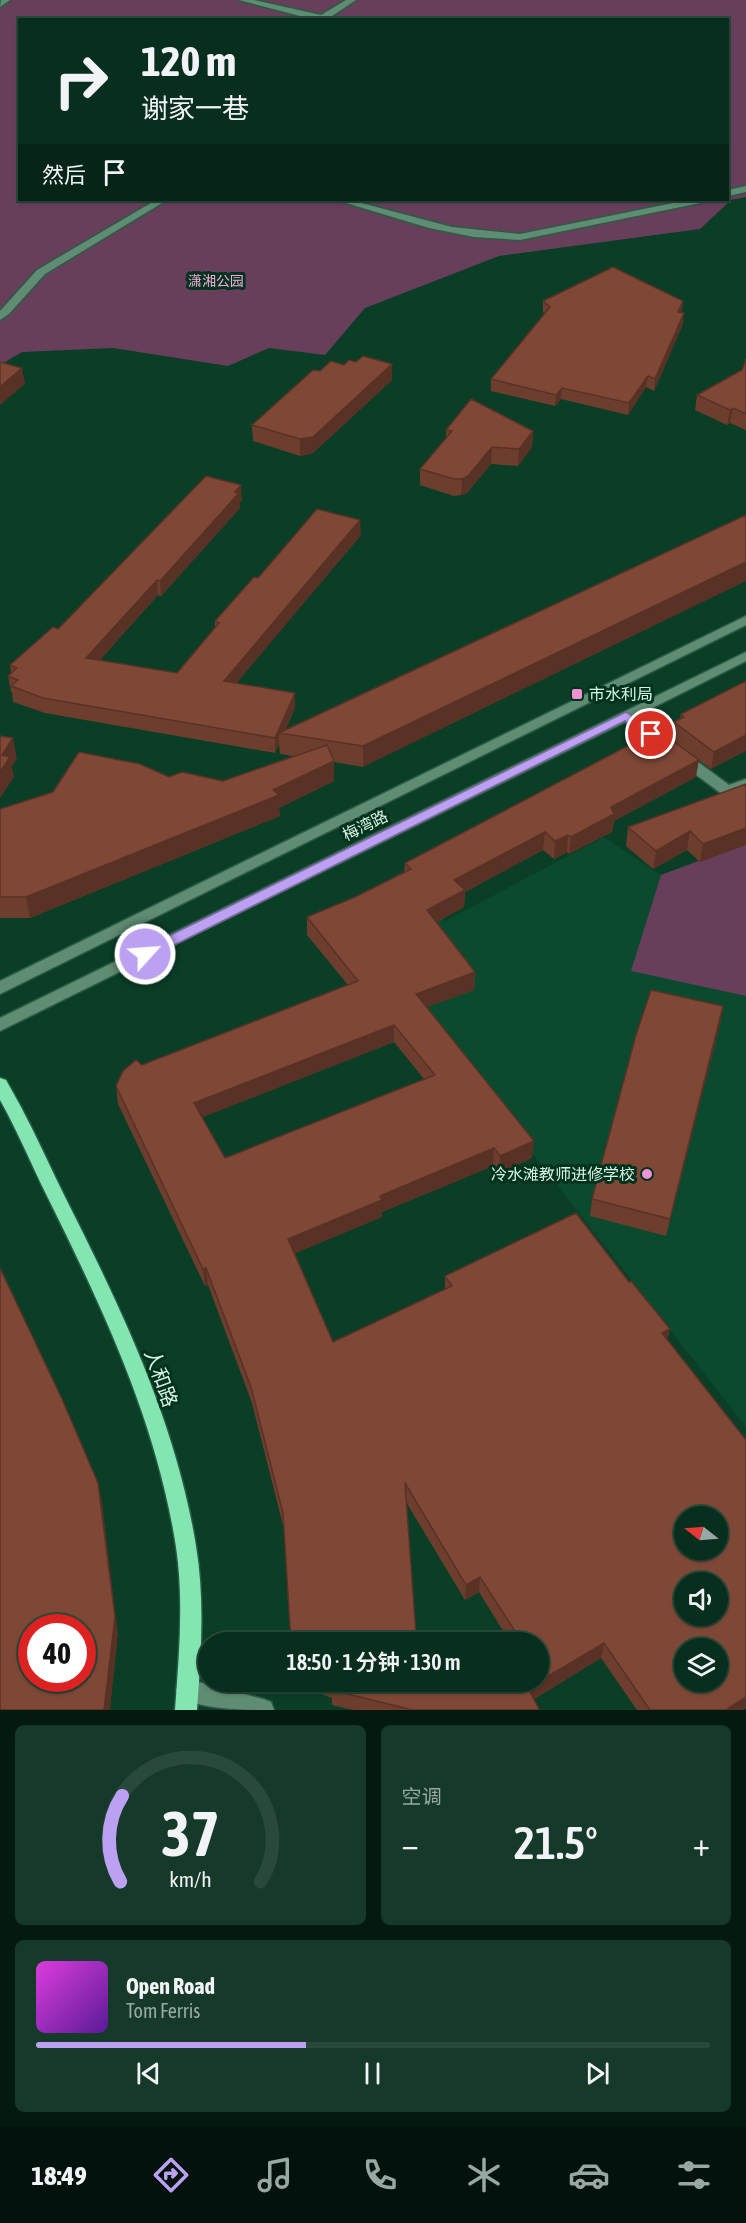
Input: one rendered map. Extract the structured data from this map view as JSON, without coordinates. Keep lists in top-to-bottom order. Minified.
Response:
{"streets":{"main road":["人和路"],"street":["梅湾路"]},"parks":["潇湘公园"],"places":{"transit":["市水利局"],"other":["冷水滩教师进修学校"]},"north":"left","page":{"turn":["120 m","谢家一巷"],"then":"然后","limit":"40","trip":"18:50 · 1 分钟 · 130 m","tile":"空调","heat":["−","21.5°","+"],"song":["Open Road","Tom Ferris"],"tabs":"18:49","gauge":["37","km/h"]}}
